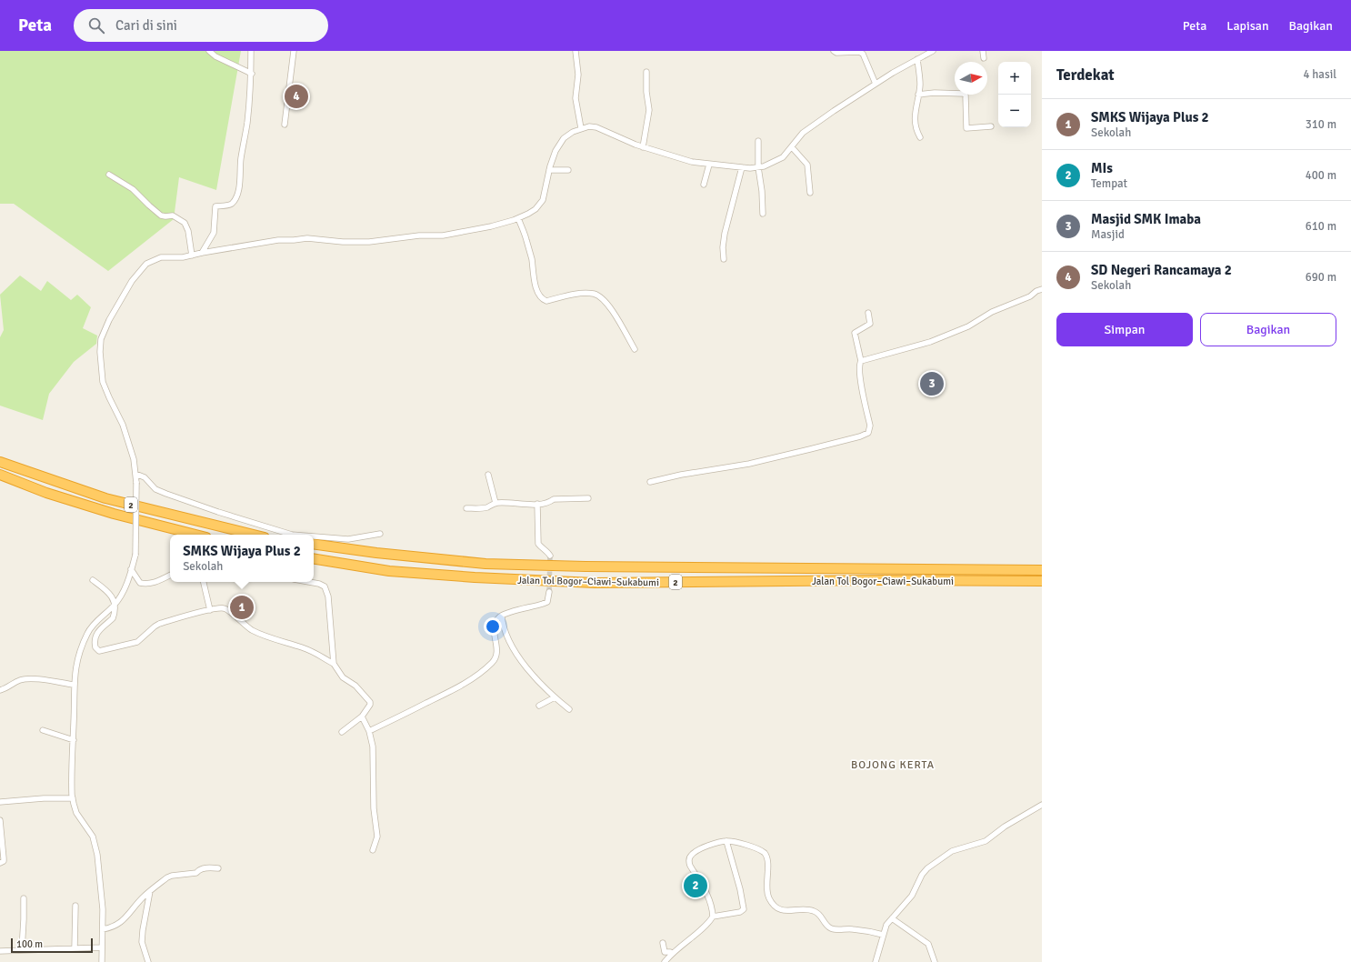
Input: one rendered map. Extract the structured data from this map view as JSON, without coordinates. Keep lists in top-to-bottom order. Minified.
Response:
{"streets":{"highway":["2","Jalan Tol Bogor–Ciawi–Sukabumi"]},"districts":["BOJONG KERTA"],"scale_bar":"100 m","north":"right","page":{"header":"Peta","search":"Cari di sini","nav":["Peta","Lapisan","Bagikan"],"heading":["Terdekat","4 hasil"],"map_buttons":["+","−"],"pins":["4","3","1","2"],"list":[{"mark":"1","name":"SMKS Wijaya Plus 2","note":"Sekolah","value":"310 m"},{"mark":"2","name":"MIs","note":"Tempat","value":"400 m"},{"mark":"3","name":"Masjid SMK Imaba","note":"Masjid","value":"610 m"},{"mark":"4","name":"SD Negeri Rancamaya 2","note":"Sekolah","value":"690 m"}],"buttons":["Simpan","Bagikan"],"popup":["SMKS Wijaya Plus 2","Sekolah"],"scale":"100 m"}}
